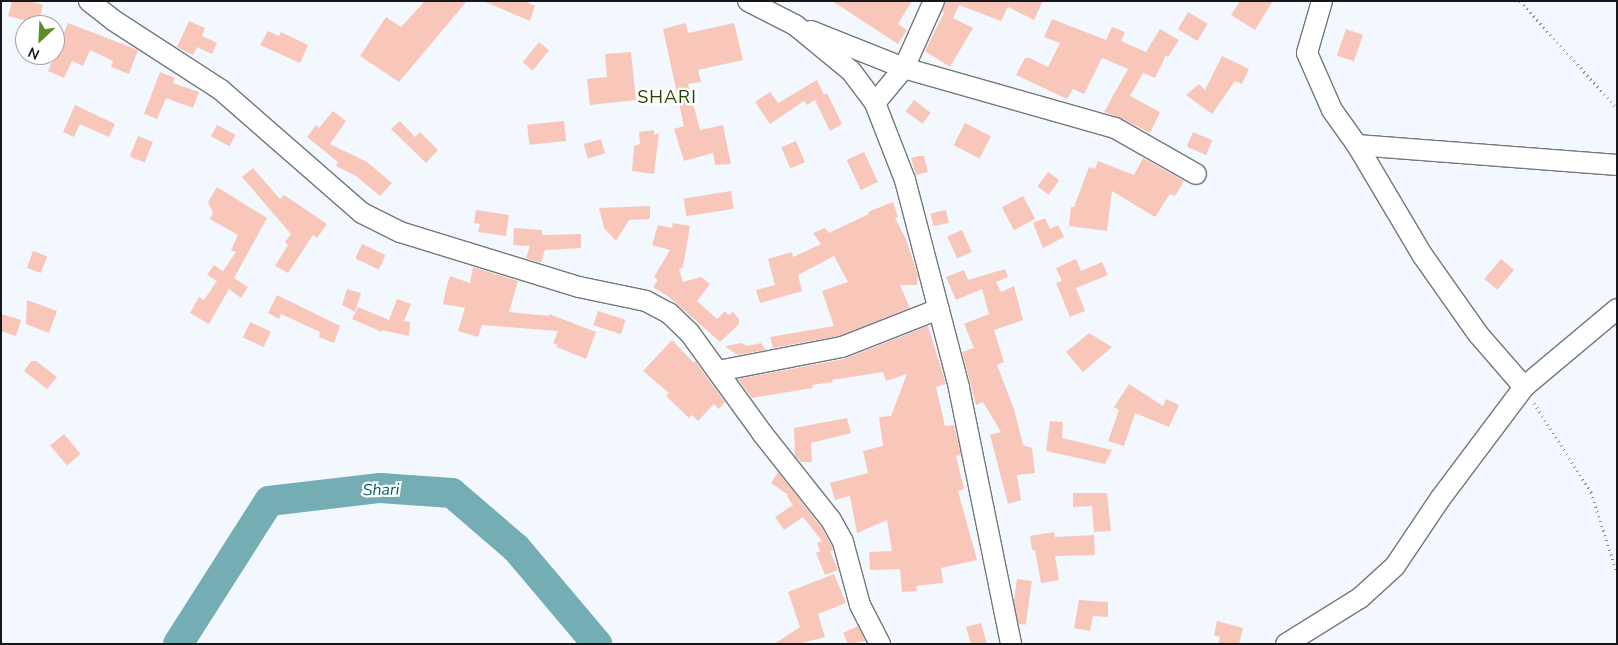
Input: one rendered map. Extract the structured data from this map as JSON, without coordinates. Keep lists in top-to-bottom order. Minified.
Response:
{"districts":["SHARI"],"water":["Shari"],"north":"bottom left"}
